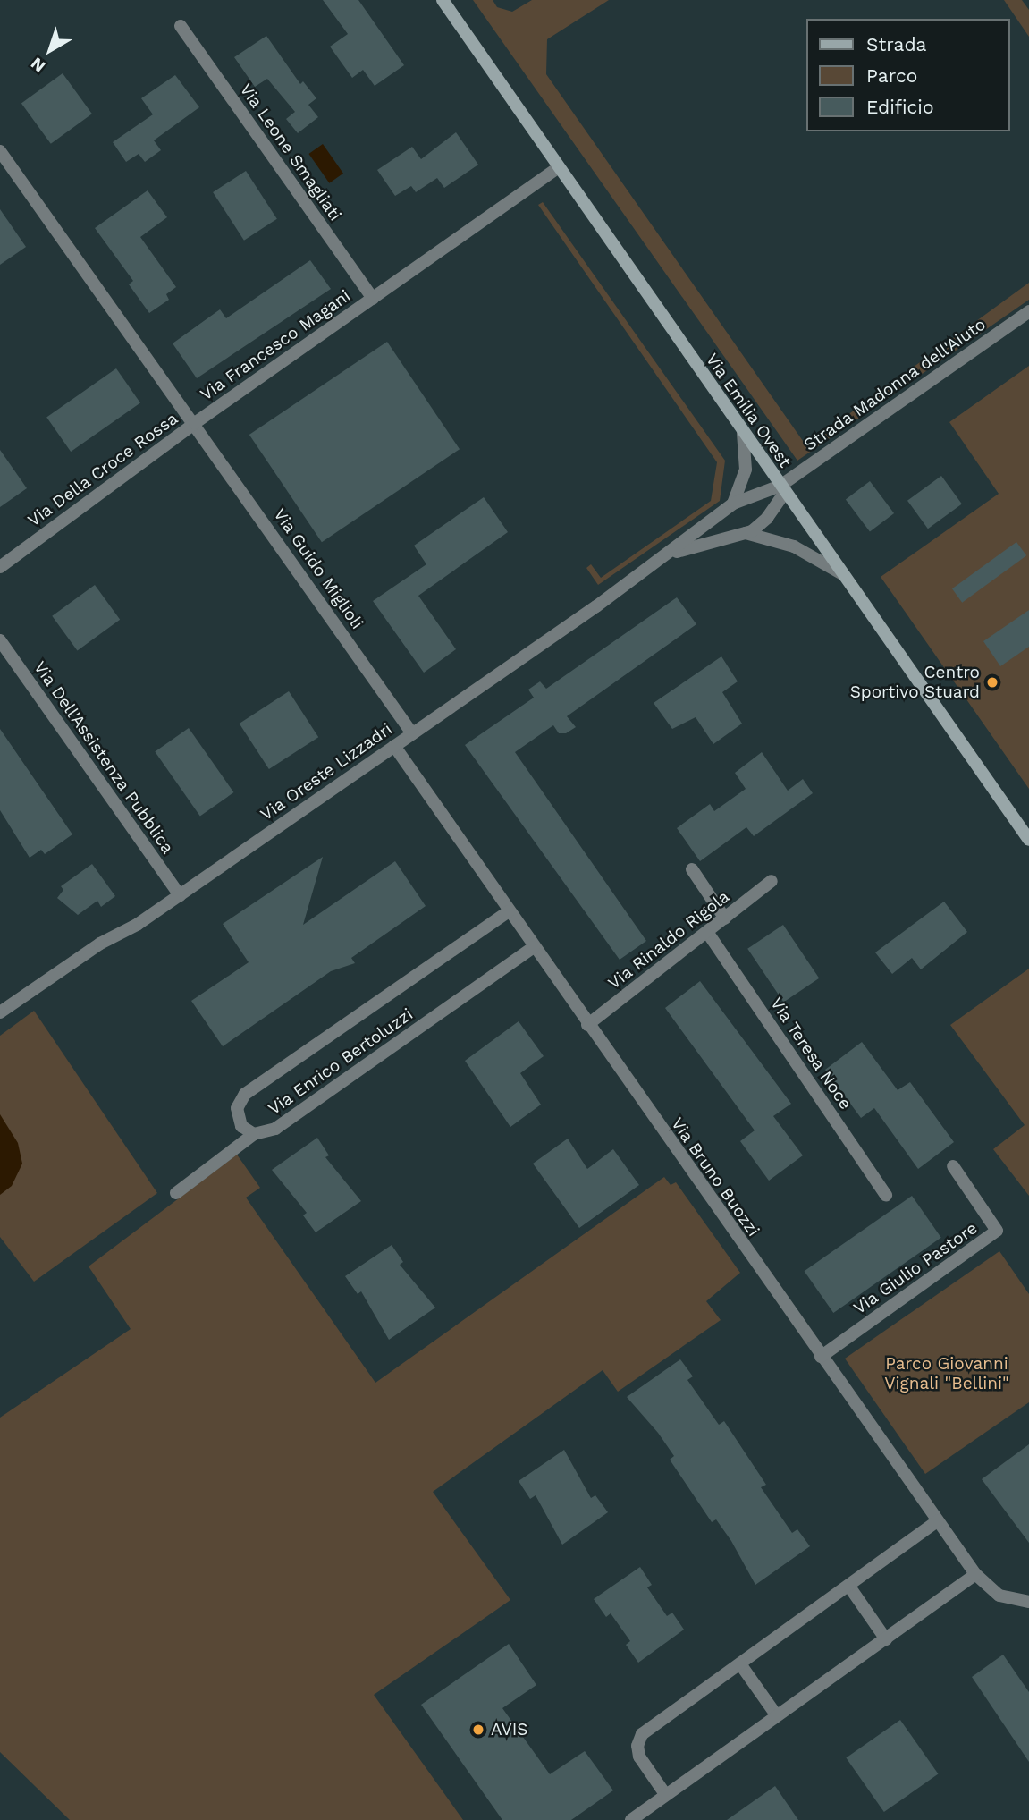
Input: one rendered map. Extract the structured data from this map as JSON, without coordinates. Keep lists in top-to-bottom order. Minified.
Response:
{"streets":{"street":["Via Leone Smagliati","Via Francesco Magani","Strada Madonna dell'Aiuto","Via Emilia Ovest","Via Della Croce Rossa","Via Guido Miglioli","Via Dell'Assistenza Pubblica","Via Oreste Lizzadri","Via Rinaldo Rigola","Via Teresa Noce","Via Enrico Bertoluzzi","Via Bruno Buozzi","Via Giulio Pastore"]},"crossings":[["Via Leone Smagliati","Via Francesco Magani"],["Via Francesco Magani","Via Emilia Ovest"],["Via Francesco Magani","Via Della Croce Rossa"],["Via Francesco Magani","Via Guido Miglioli"],["Strada Madonna dell'Aiuto","Via Emilia Ovest"],["Strada Madonna dell'Aiuto","Via Oreste Lizzadri"],["Via Emilia Ovest","Via Oreste Lizzadri"],["Via Della Croce Rossa","Via Guido Miglioli"],["Via Guido Miglioli","Via Oreste Lizzadri"],["Via Dell'Assistenza Pubblica","Via Oreste Lizzadri"],["Via Oreste Lizzadri","Via Bruno Buozzi"],["Via Rinaldo Rigola","Via Teresa Noce"],["Via Rinaldo Rigola","Via Bruno Buozzi"],["Via Enrico Bertoluzzi","Via Bruno Buozzi"],["Via Bruno Buozzi","Via Giulio Pastore"]],"parks":["Parco Giovanni Vignali \"Bellini\""],"places":["Centro Sportivo Stuard","AVIS"],"legend":["Strada","Parco","Edificio"],"north":"bottom left"}
